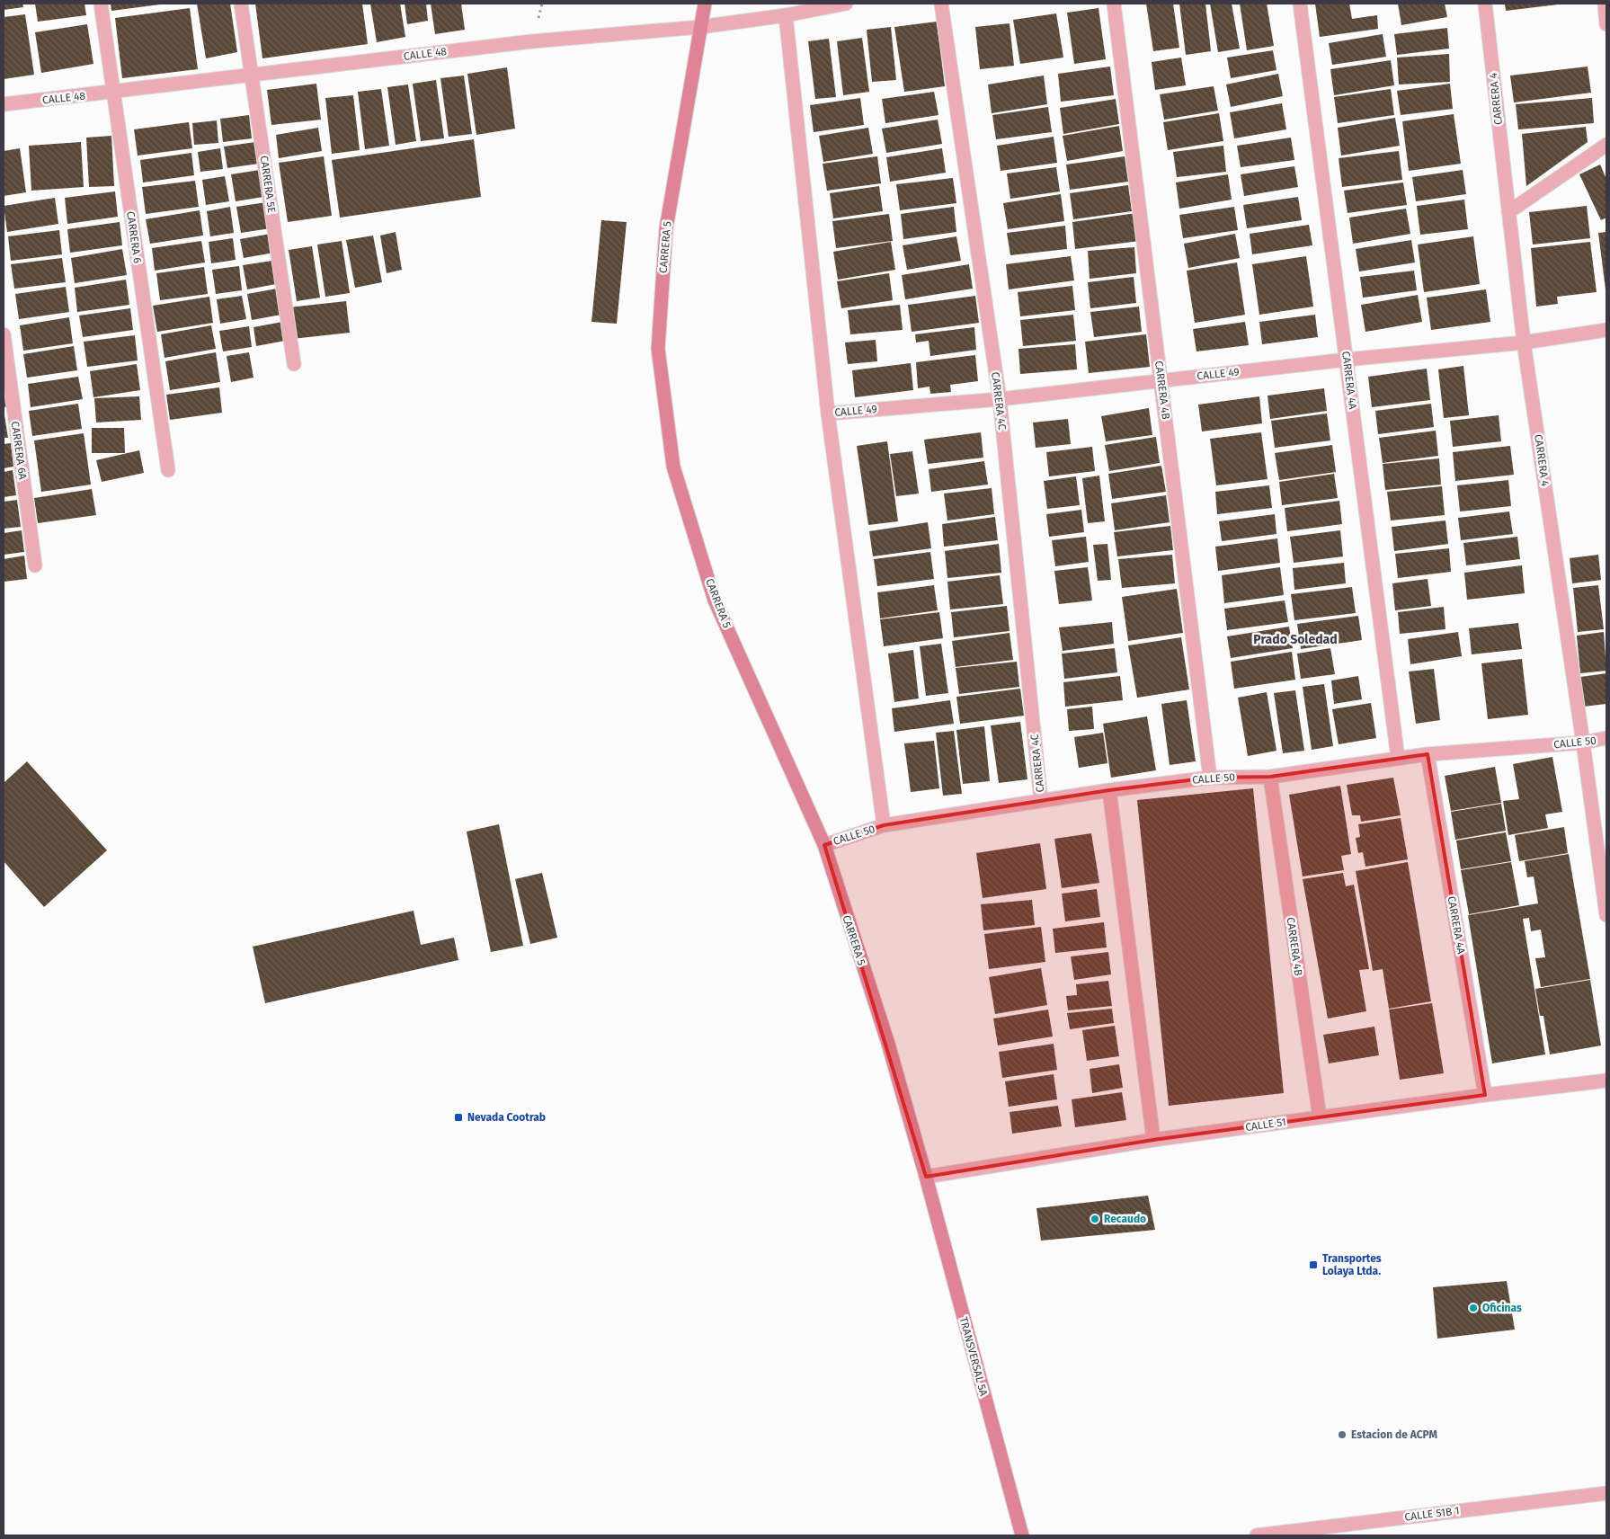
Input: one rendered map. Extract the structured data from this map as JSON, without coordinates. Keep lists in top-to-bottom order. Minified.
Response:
{"streets":{"main road":["CARRERA 5","TRANSVERSAL 5A"],"street":["CALLE 48","CARRERA 4","CARRERA 5E","CARRERA 6","CALLE 49","CARRERA 4A","CARRERA 4B","CARRERA 4C","CARRERA 6A","CALLE 50","CALLE 51","CALLE 51B 1"]},"crossings":[["CALLE 48","CARRERA 5E"],["CALLE 48","CARRERA 6"],["CALLE 48","CARRERA 5"],["CARRERA 4","CALLE 49"],["CARRERA 4","CALLE 50"],["CARRERA 5","CALLE 50"],["CARRERA 5","CALLE 51"],["CARRERA 5","TRANSVERSAL 5A"],["CALLE 49","CARRERA 4A"],["CALLE 49","CARRERA 4B"],["CALLE 49","CARRERA 4C"],["CARRERA 4A","CALLE 50"],["CARRERA 4A","CALLE 51"],["CARRERA 4B","CALLE 50"],["CARRERA 4B","CALLE 51"],["CARRERA 4C","CALLE 50"],["CALLE 51","TRANSVERSAL 5A"]],"districts":["Prado Soledad"],"places":{"transit":["Nevada Cootrab","Transportes Lolaya Ltda."],"other":["Recaudo","Oficinas","Estacion de ACPM"]}}
